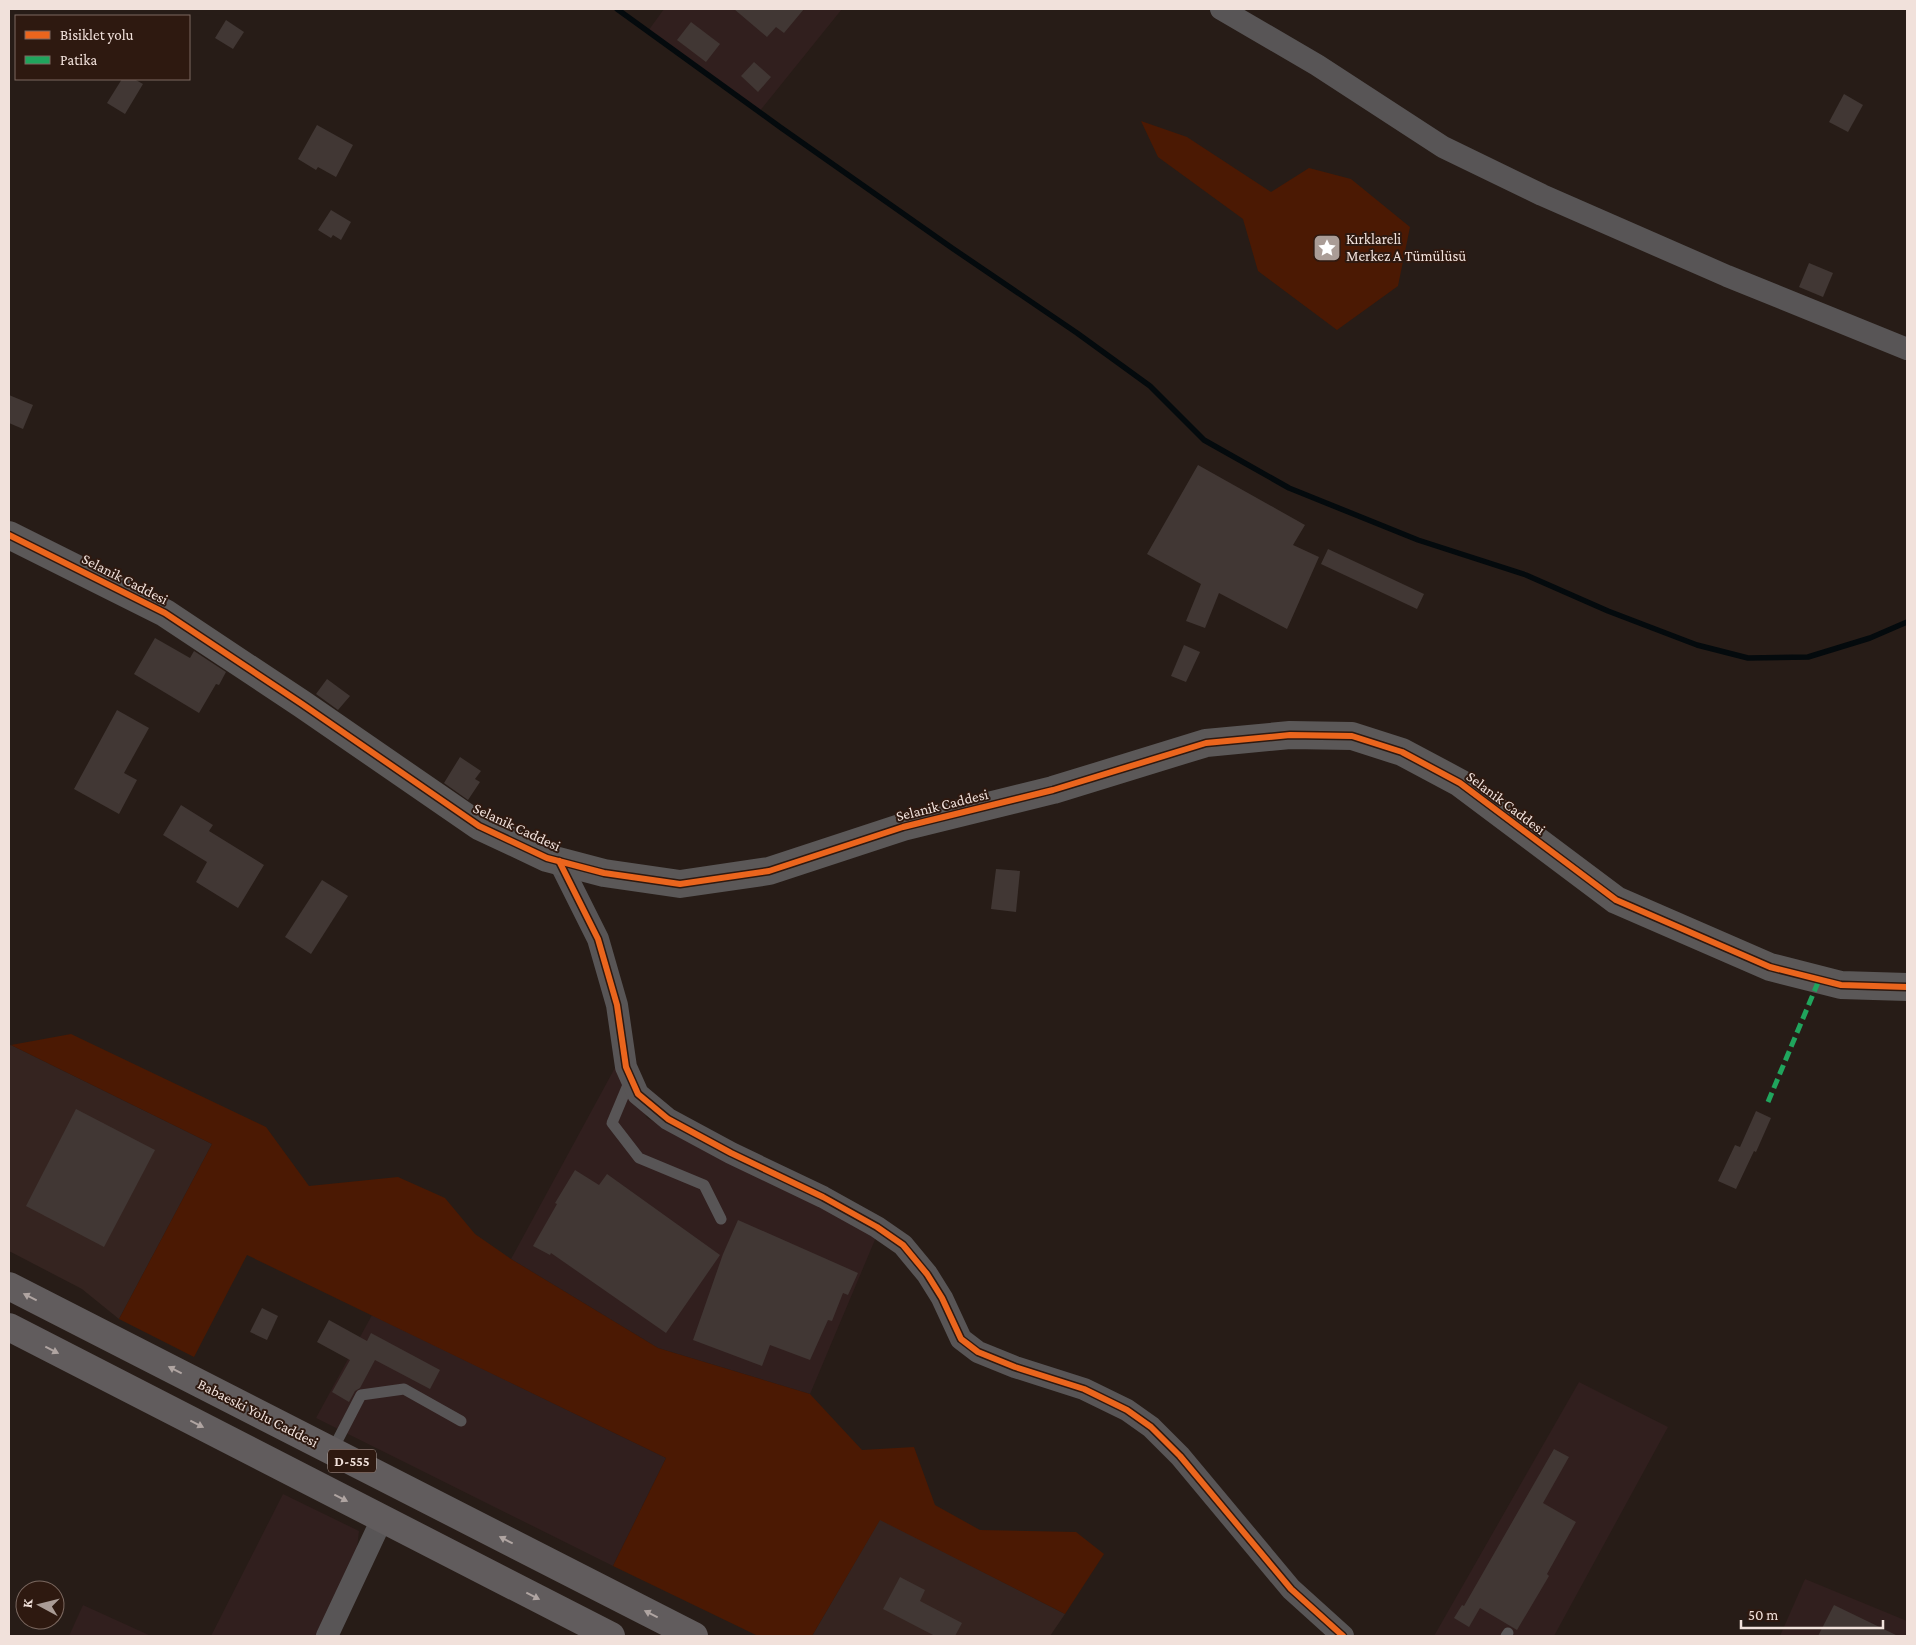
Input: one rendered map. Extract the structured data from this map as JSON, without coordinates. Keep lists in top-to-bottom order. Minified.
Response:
{"streets":{"highway":["Babaeski Yolu Caddesi","D-555"],"street":["Selanik Caddesi"]},"places":{"place":["Kırklareli Merkez A Tümülüsü"]},"legend":["Bisiklet yolu","Patika"],"scale_bar":"50 m","north":"left"}
